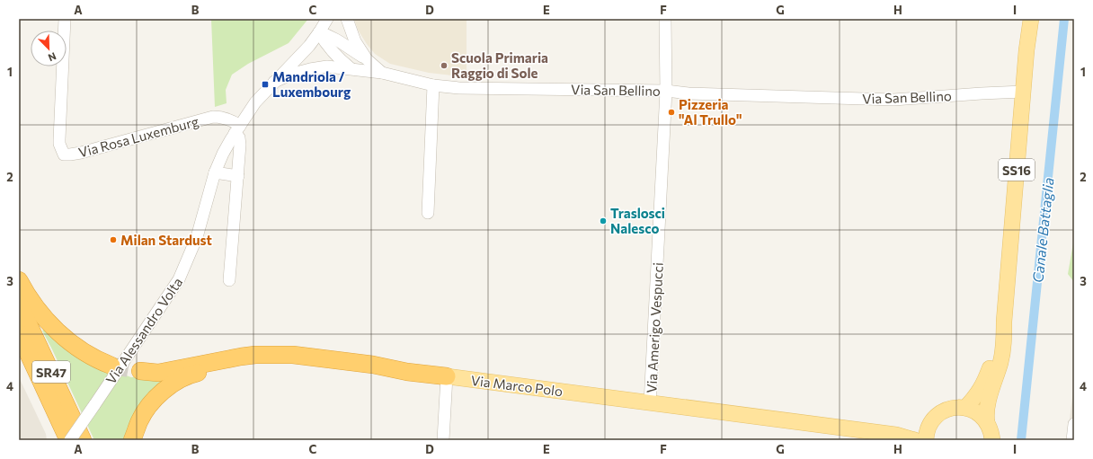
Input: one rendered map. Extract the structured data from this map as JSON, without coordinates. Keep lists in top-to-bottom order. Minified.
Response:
{"streets":{"highway":["SR47"],"main road":["SS16","Via Amerigo Vespucci","Via Marco Polo"],"street":["Via San Bellino","Via Rosa Luxemburg","Via Alessandro Volta"]},"crossings":[["Via San Bellino","SS16"],["Via San Bellino","Via Amerigo Vespucci"],["Via San Bellino","Via Alessandro Volta"],["Via Rosa Luxemburg","Via Alessandro Volta"],["Via Amerigo Vespucci","Via Marco Polo"],["Via Alessandro Volta","SR47"]],"water":["Canale Battaglia"],"places":{"other":["Scuola Primaria Raggio di Sole","Pizzeria \"Al Trullo\"","Traslosci Nalesco","Milan Stardust"],"transit":["Mandriola / Luxembourg"]},"north":"bottom right","grid":{"columns":["A","B","C","D","E","F","G","H","I"],"rows":["1","2","3","4"]}}
